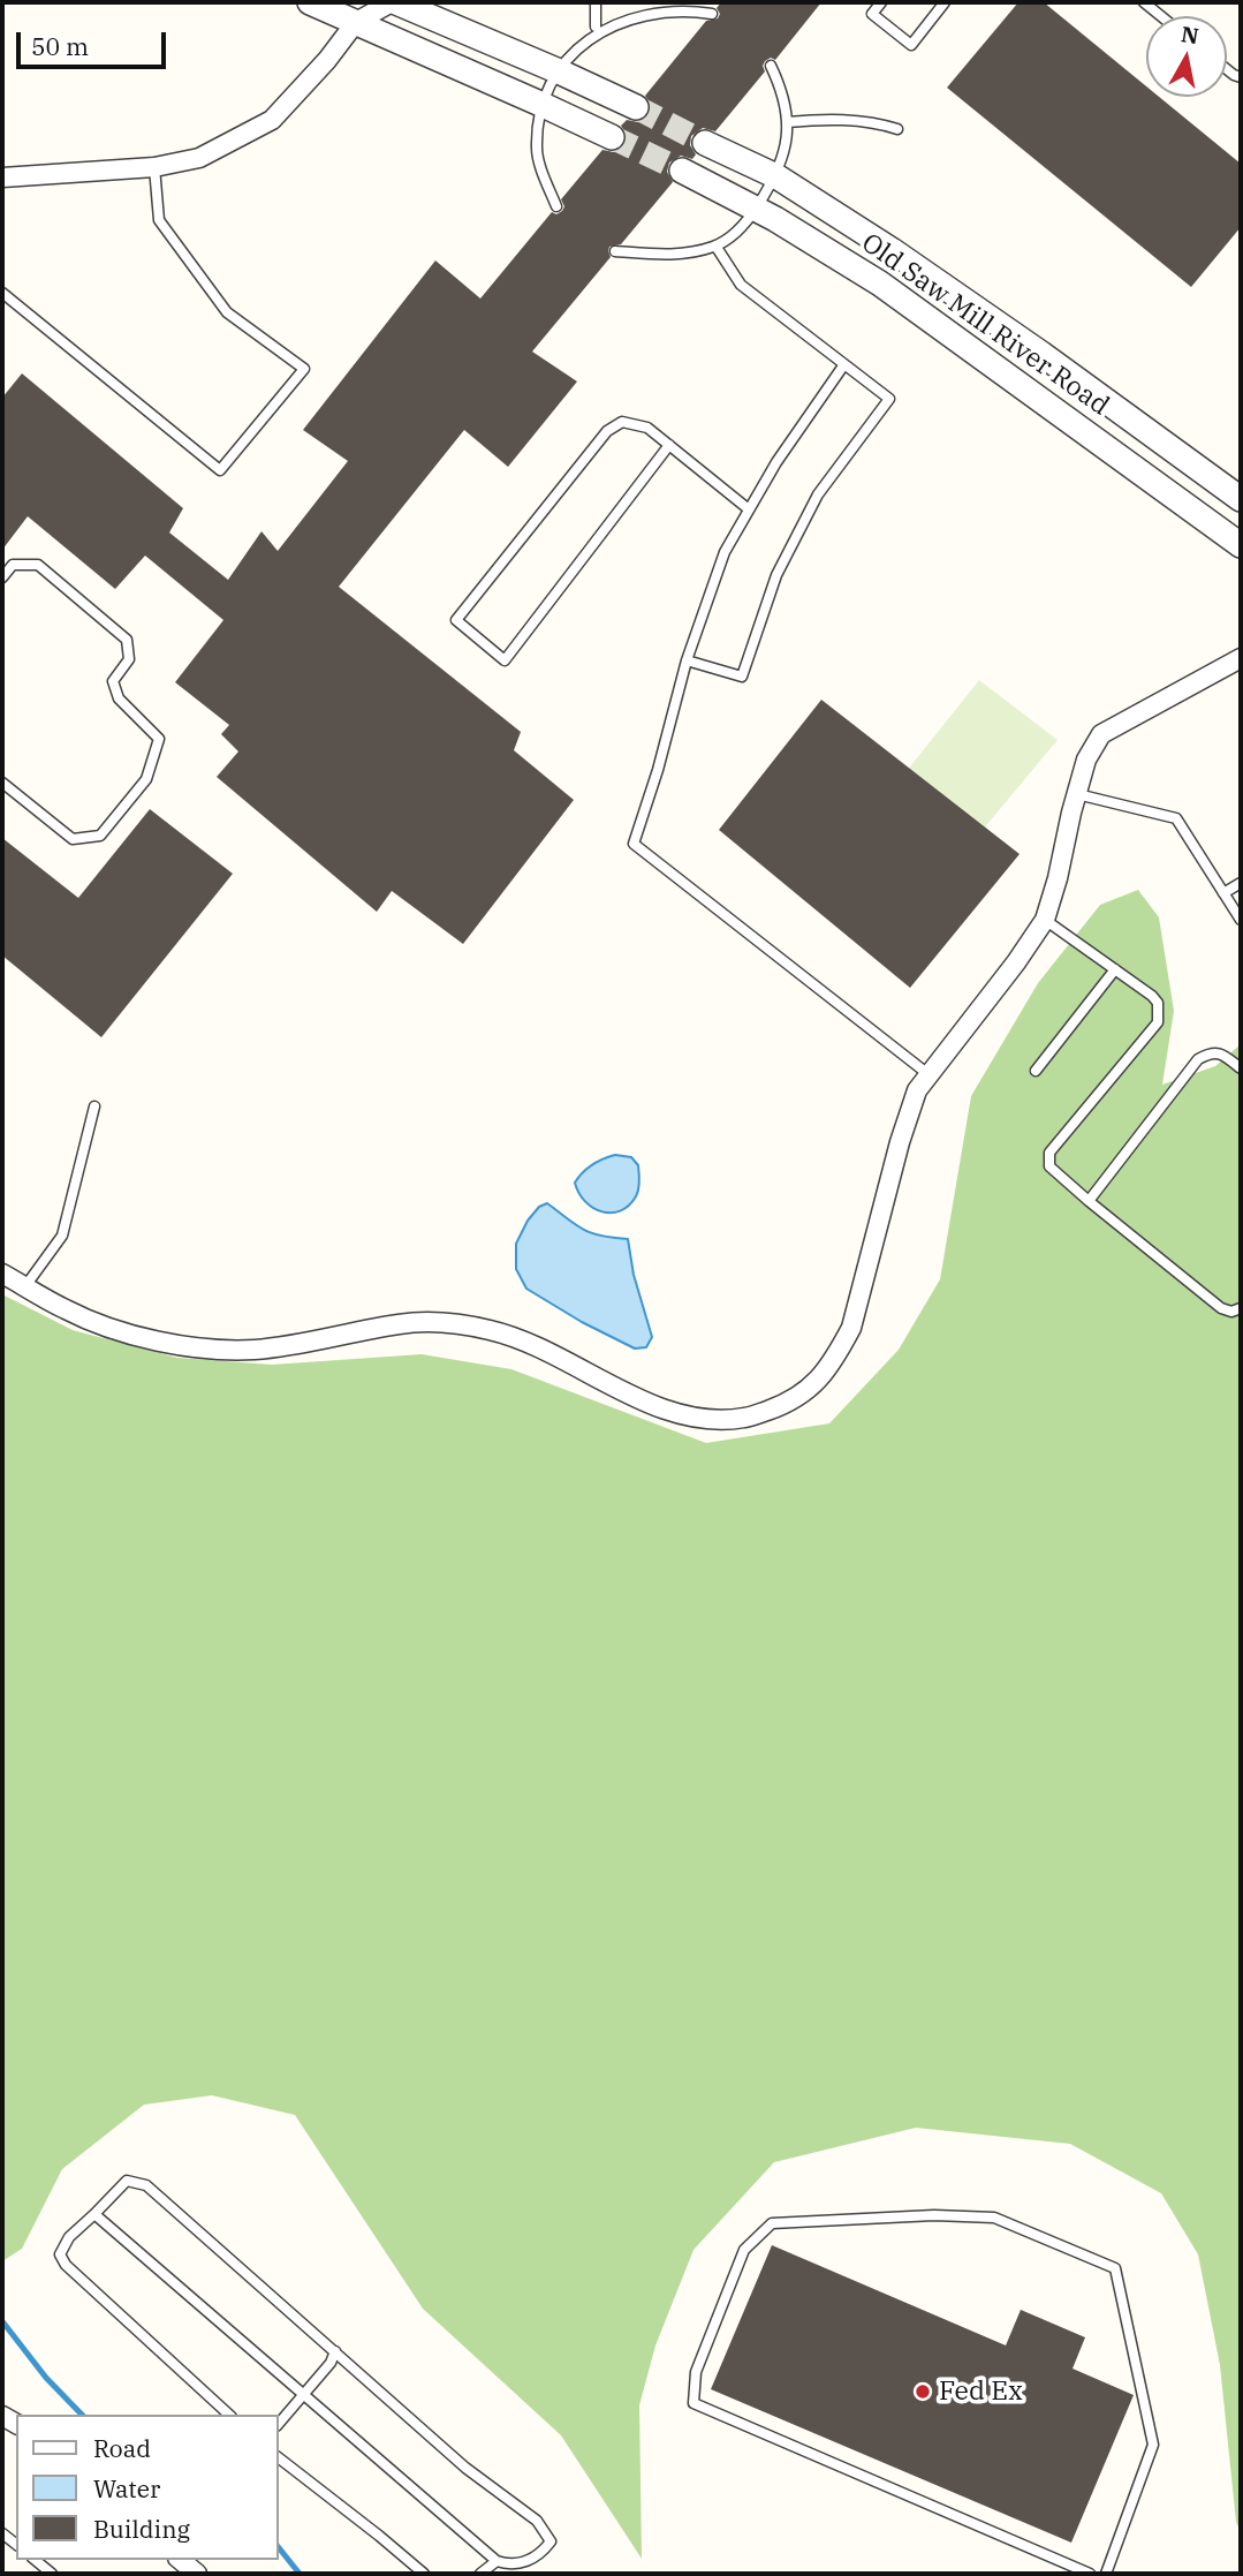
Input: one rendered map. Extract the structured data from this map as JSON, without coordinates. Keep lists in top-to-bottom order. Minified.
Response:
{"streets":{"street":["Old Saw Mill River Road"]},"places":["Fed Ex"],"legend":["Road","Water","Building"],"scale_bar":"50 m","north":"top"}
